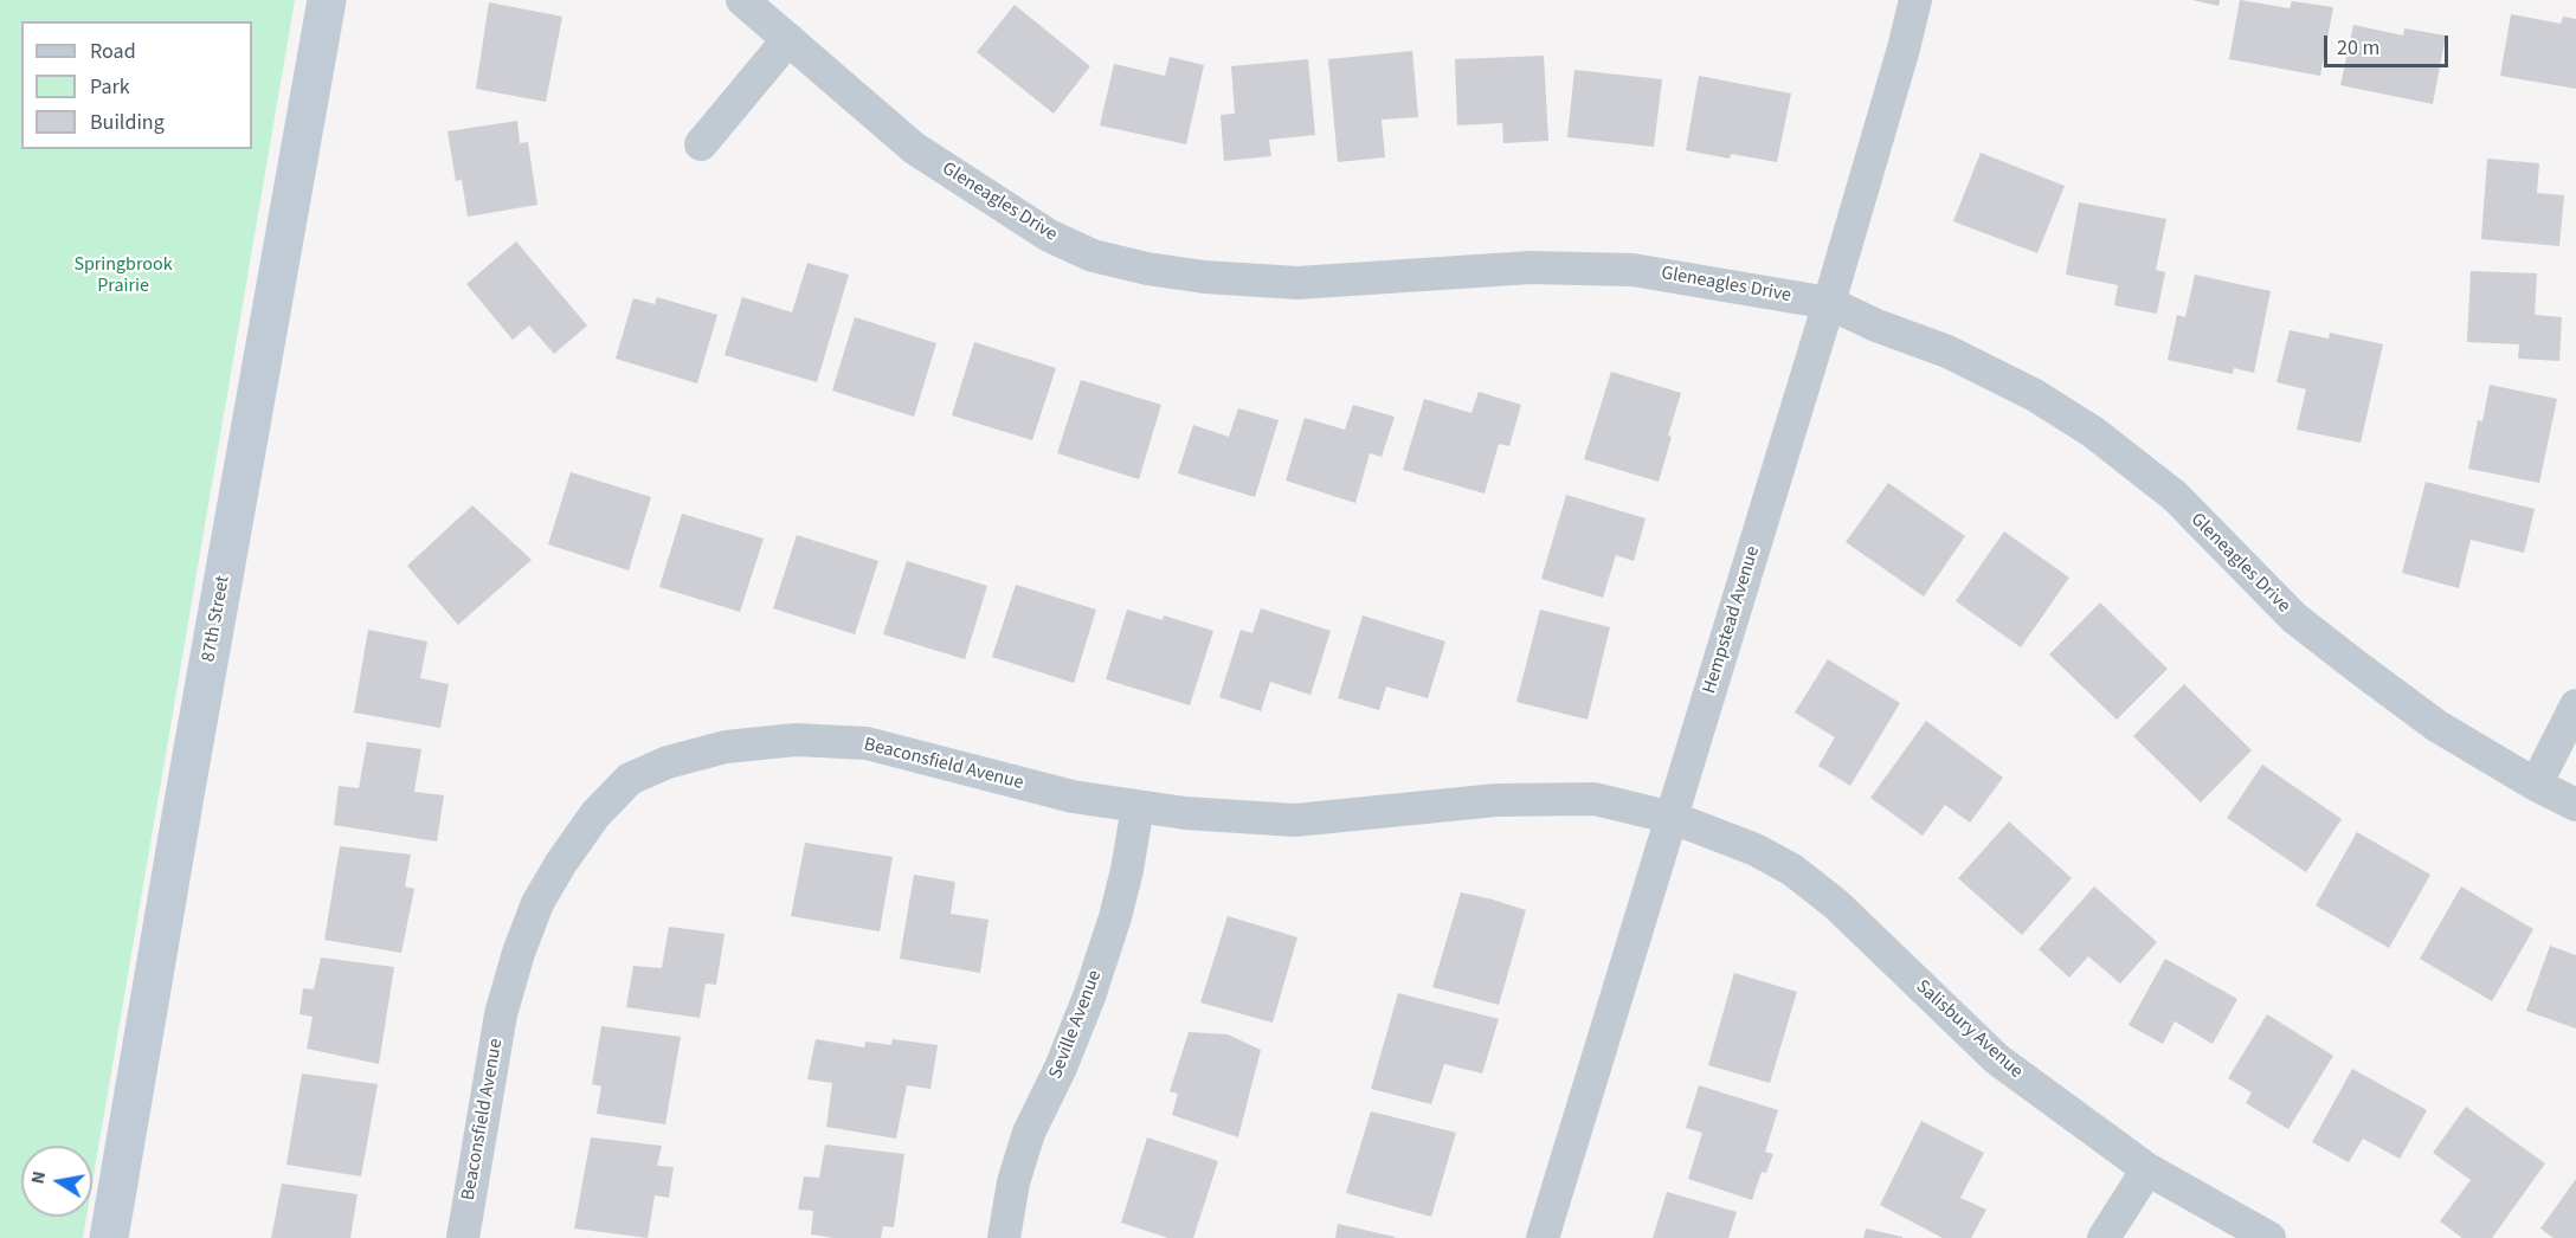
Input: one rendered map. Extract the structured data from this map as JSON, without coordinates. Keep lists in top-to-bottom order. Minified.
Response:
{"streets":{"street":["Gleneagles Drive","87th Street","Hempstead Avenue","Beaconsfield Avenue","Seville Avenue","Salisbury Avenue"]},"crossings":[["Gleneagles Drive","Hempstead Avenue"],["Hempstead Avenue","Beaconsfield Avenue"],["Hempstead Avenue","Salisbury Avenue"],["Beaconsfield Avenue","Seville Avenue"],["Beaconsfield Avenue","Salisbury Avenue"]],"parks":["Springbrook Prairie"],"legend":["Road","Park","Building"],"scale_bar":"20 m","north":"left"}
